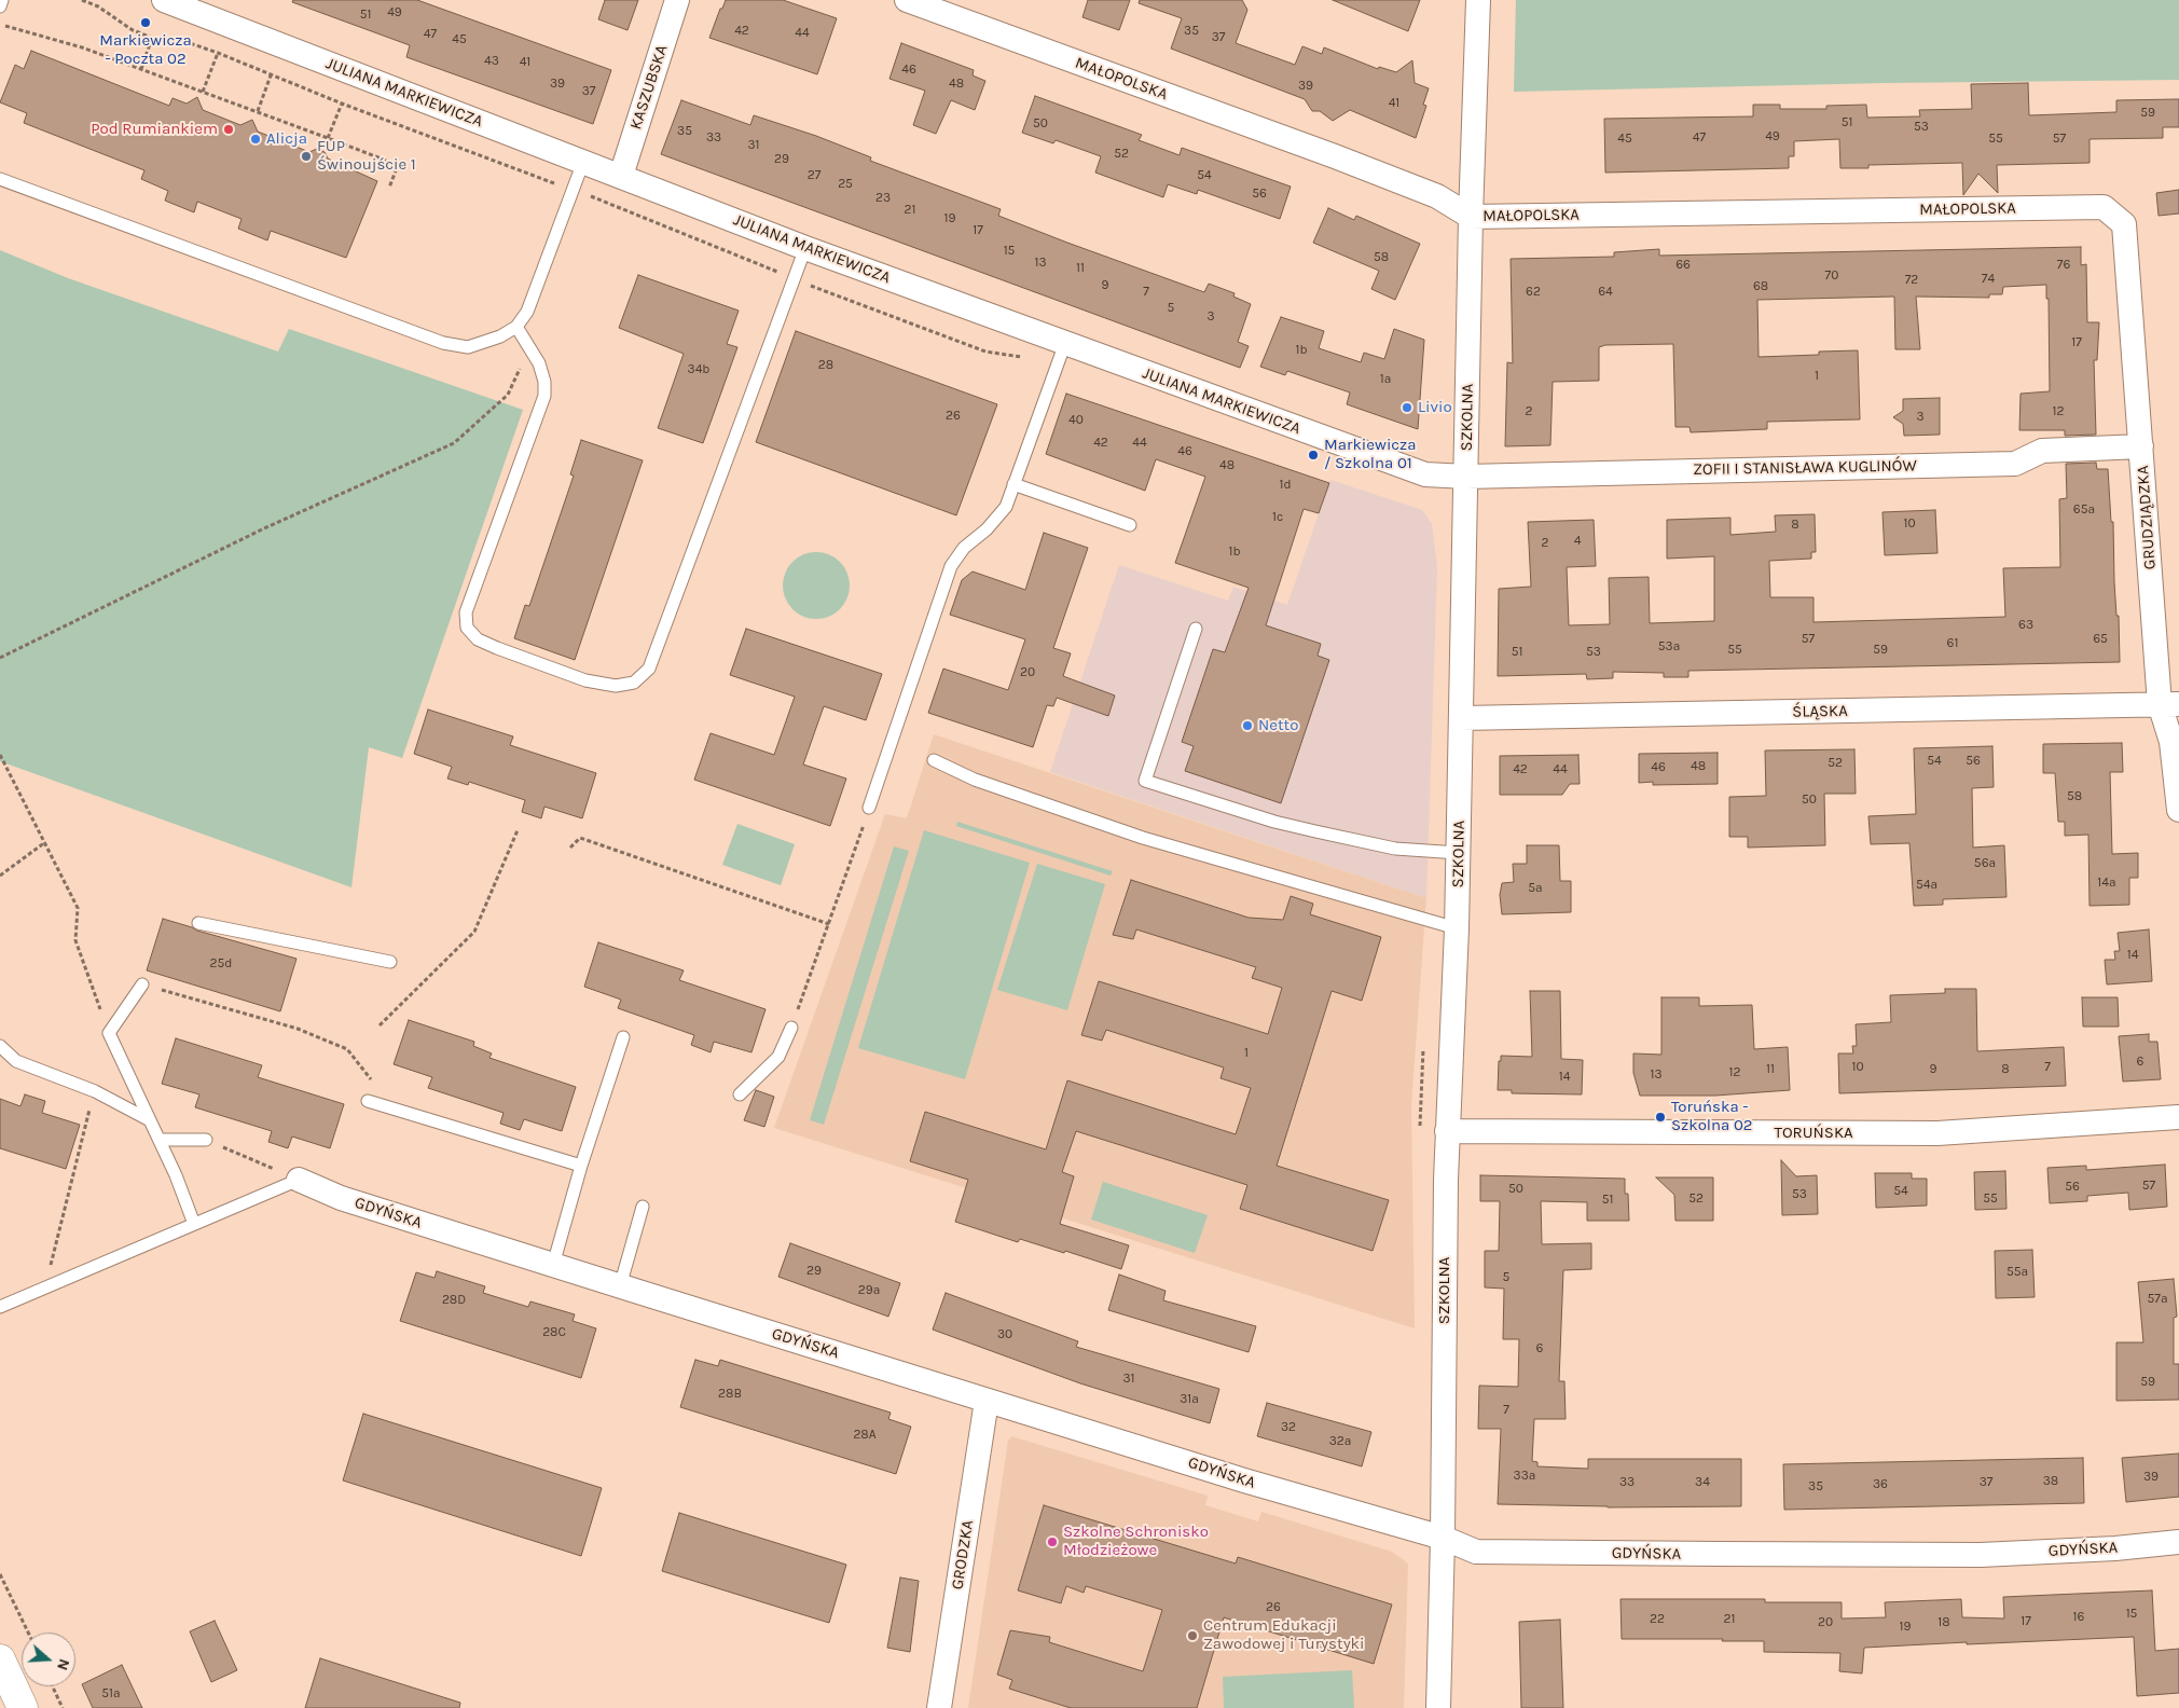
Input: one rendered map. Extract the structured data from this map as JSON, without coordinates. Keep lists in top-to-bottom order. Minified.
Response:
{"streets":{"street":["MAŁOPOLSKA","KASZUBSKA","JULIANA MARKIEWICZA","SZKOLNA","ZOFII I STANISŁAWA KUGLINÓW","GRUDZIĄDZKA","ŚLĄSKA","TORUŃSKA","GDYŃSKA","GRODZKA"]},"crossings":[["MAŁOPOLSKA","SZKOLNA"],["MAŁOPOLSKA","GRUDZIĄDZKA"],["KASZUBSKA","JULIANA MARKIEWICZA"],["JULIANA MARKIEWICZA","SZKOLNA"],["JULIANA MARKIEWICZA","ZOFII I STANISŁAWA KUGLINÓW"],["SZKOLNA","ZOFII I STANISŁAWA KUGLINÓW"],["SZKOLNA","ŚLĄSKA"],["SZKOLNA","TORUŃSKA"],["SZKOLNA","GDYŃSKA"],["ZOFII I STANISŁAWA KUGLINÓW","GRUDZIĄDZKA"],["GRUDZIĄDZKA","ŚLĄSKA"],["GDYŃSKA","GRODZKA"]],"places":["Markiewicza - Poczta 02","Pod Rumiankiem","Alicja","FUP Świnoujście 1","Livio","Markiewicza / Szkolna 01","Netto","Toruńska - Szkolna 02","Szkolne Schronisko Młodzieżowe","Centrum Edukacji Zawodowej i Turystyki"],"house_numbers":["49","51","42","35","44","47","37","45","43","41","46","39","48","39","37","41","59","51","50","53","35","49","33","47","45","55","57","31","52","29","27","54","25","56","23","21","19","17","15","58","13","66","76","11","70","74","72","9","68","7","62","64","5","3","17","1b","28","34b","1","1a","2","12","26","3","40","42","44","46","48","1d","65a","1c","10","8","4","2","1b","63","57","65","61","53a","55","59","51","53","20","54","56","52","48","46","42","44","58","50","56a","14a","54a","5a","14","25d","1","6","10","7","11","9","8","12","13","14","57","56","50","54","53","52","55","51","29","55a","5","29a","57a","28D","28C","30","6","31","59","28B","31a","7","32","28A","32a","33a","39","38","33","34","37","36","35","26","15","16","22","21","17","20","18","19","51a"],"north":"right"}
